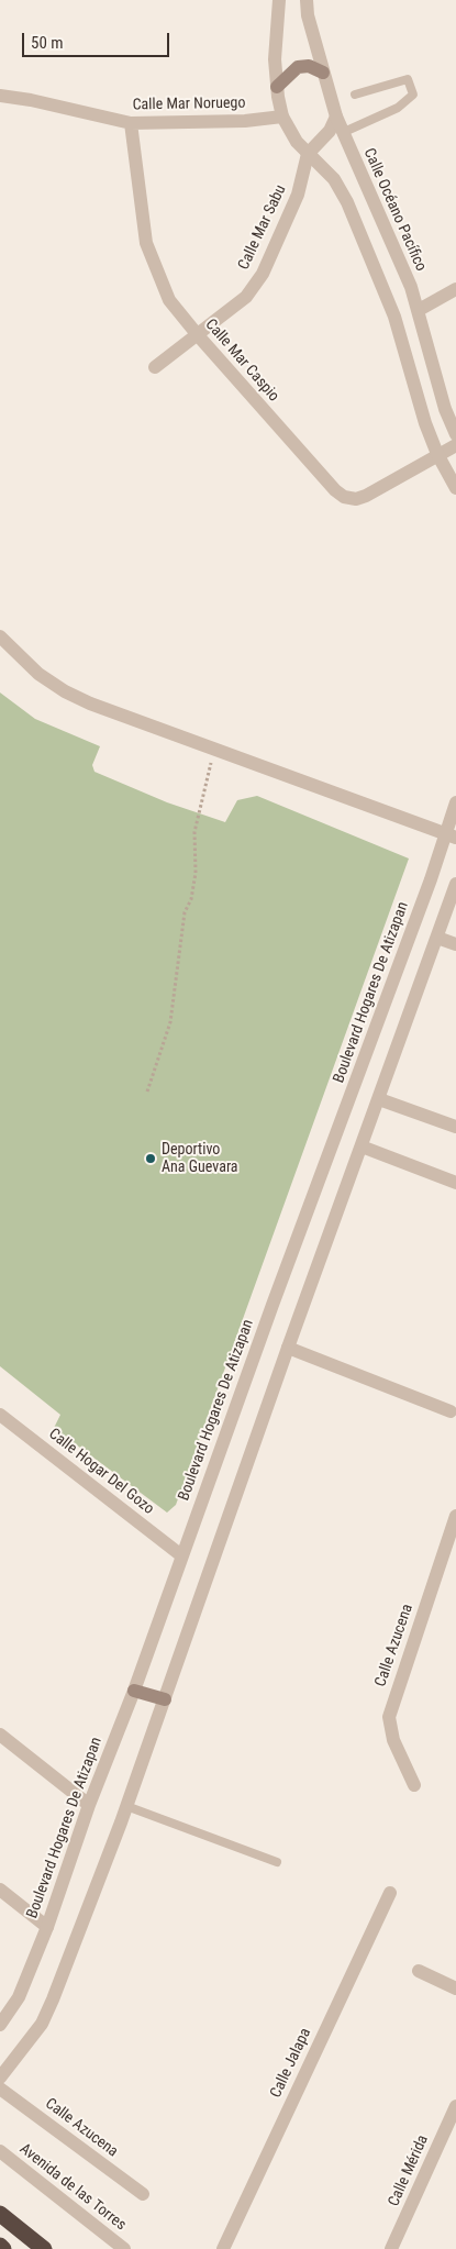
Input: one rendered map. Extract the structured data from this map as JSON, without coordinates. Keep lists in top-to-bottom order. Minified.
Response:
{"streets":{"street":["Calle Mar Noruego","Calle Océano Pacífico","Calle Mar Sabu","Calle Mar Caspio","Boulevard Hogares De Atizapan","Calle Hogar Del Gozo","Calle Azucena","Calle Jalapa","Calle Mérida","Avenida de las Torres"]},"crossings":[["Calle Mar Noruego","Calle Mar Caspio"],["Calle Mar Sabu","Calle Mar Caspio"],["Boulevard Hogares De Atizapan","Calle Hogar Del Gozo"]],"places":["Deportivo Ana Guevara"],"scale_bar":"50 m"}
